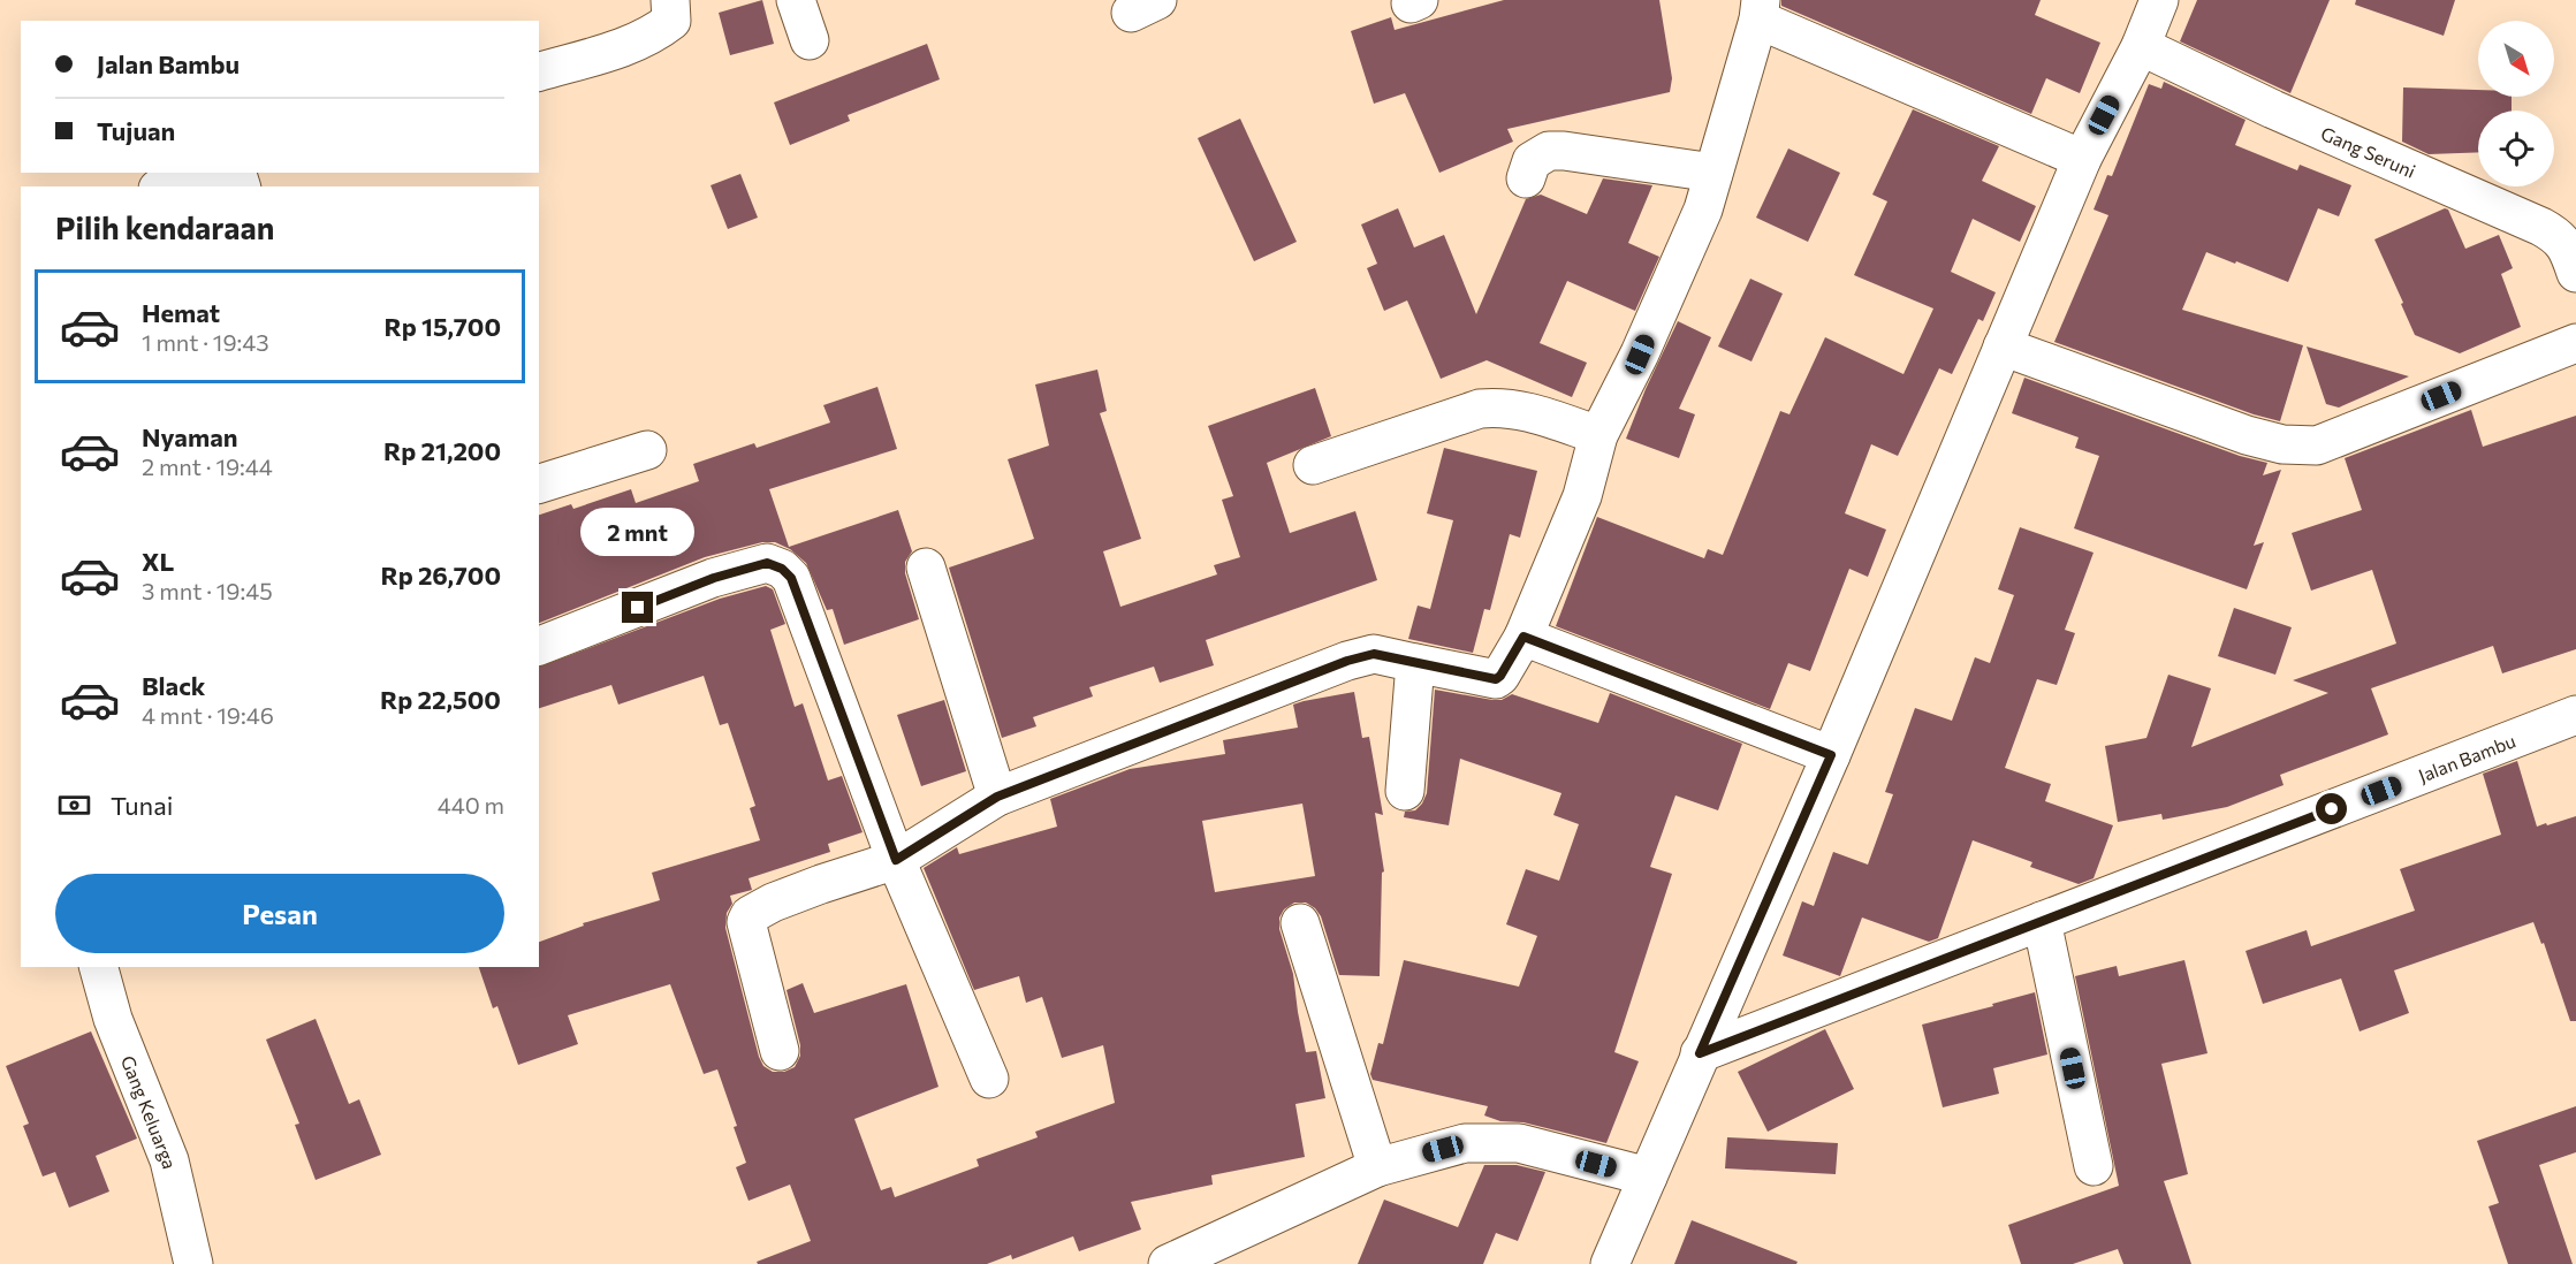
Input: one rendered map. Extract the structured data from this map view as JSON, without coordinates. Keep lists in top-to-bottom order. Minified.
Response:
{"streets":{"street":["Gang Seruni","Jalan Bambu","Gang Keluarga"]},"north":"bottom right","page":{"banner":["Jalan Bambu","Tujuan"],"heading":"Pilih kendaraan","list":[{"name":"Hemat","note":"1 mnt · 19:43","value":"Rp 15,700"},{"name":"Nyaman","note":"2 mnt · 19:44","value":"Rp 21,200"},{"name":"XL","note":"3 mnt · 19:45","value":"Rp 26,700"},{"name":"Black","note":"4 mnt · 19:46","value":"Rp 22,500"}],"bubble":"2 mnt","pay":["Tunai","440 m"],"buttons":"Pesan"}}
